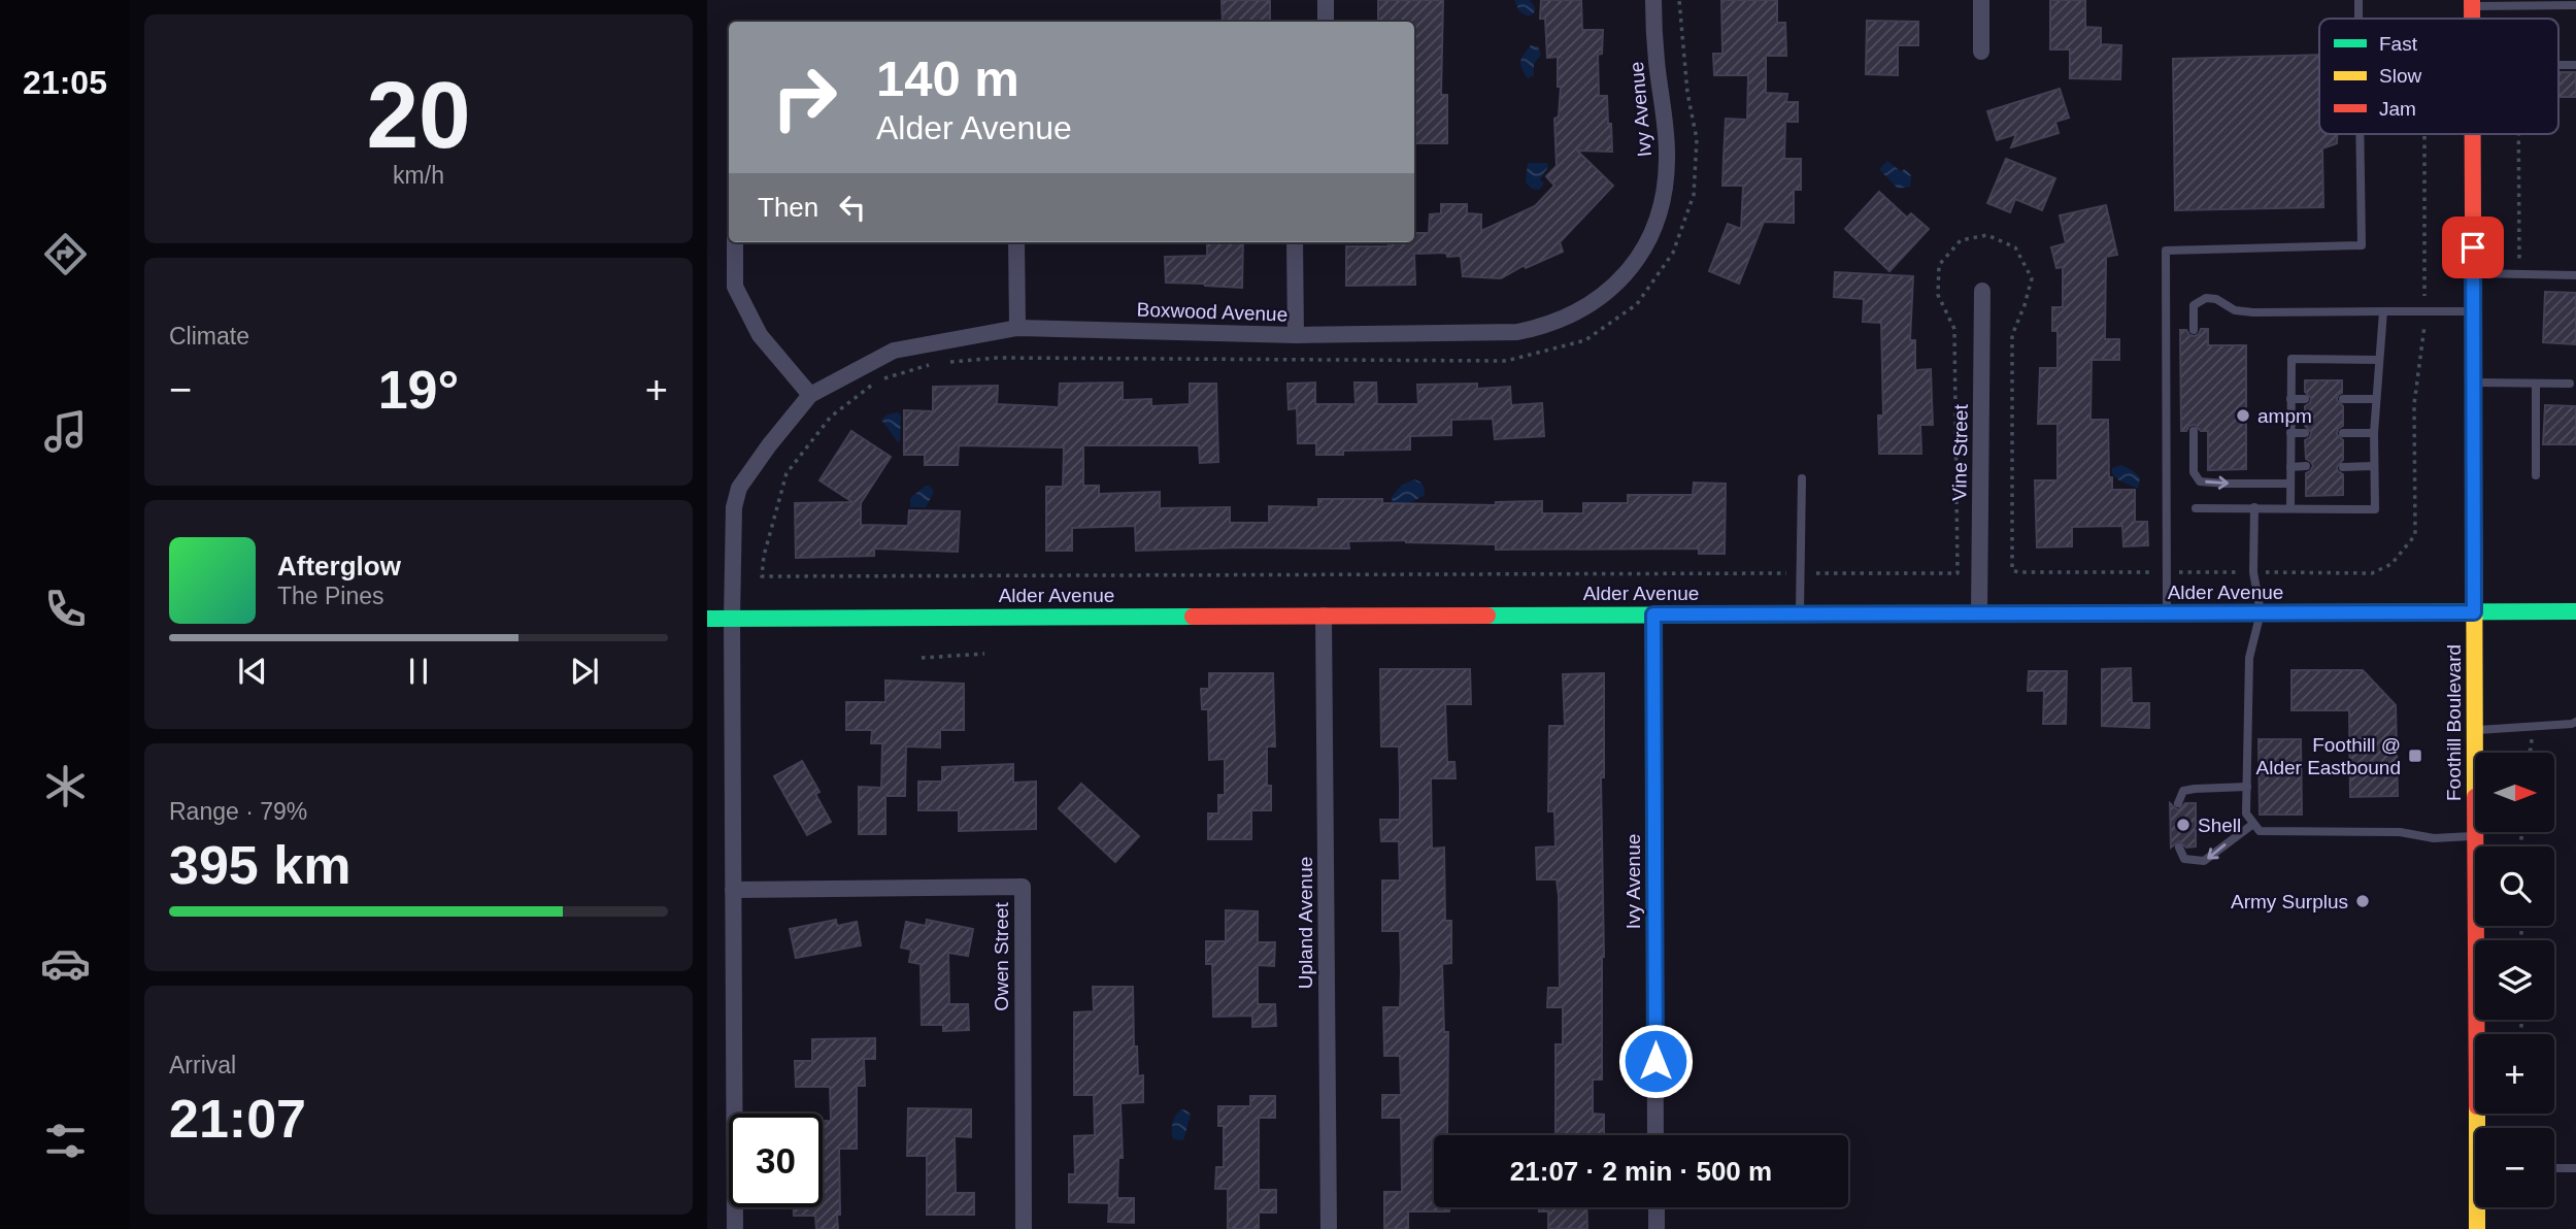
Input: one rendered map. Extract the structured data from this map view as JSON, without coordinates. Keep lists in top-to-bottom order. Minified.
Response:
{"streets":{"main road":["Alder Avenue","Foothill Boulevard"],"street":["Ivy Avenue","Boxwood Avenue","Vine Street","Upland Avenue","Owen Street"]},"crossings":[["Ivy Avenue","Boxwood Avenue"],["Ivy Avenue","Alder Avenue"],["Vine Street","Alder Avenue"],["Alder Avenue","Foothill Boulevard"],["Alder Avenue","Upland Avenue"]],"places":{"other":["ampm","Shell","Army Surplus"],"transit":["Foothill @ Alder Eastbound"]},"legend":["Fast","Slow","Jam"],"north":"right","page":{"tabs":"21:05","tile":[["20","km/h"],"Climate",["Range · 79%","395 km"],["Arrival","21:07"]],"turn":["140 m","Alder Avenue"],"then":"Then","heat":["−","19°","+"],"song":["Afterglow","The Pines"],"map_buttons":["+","−"],"limit":"30","trip":"21:07 · 2 min · 500 m"}}
